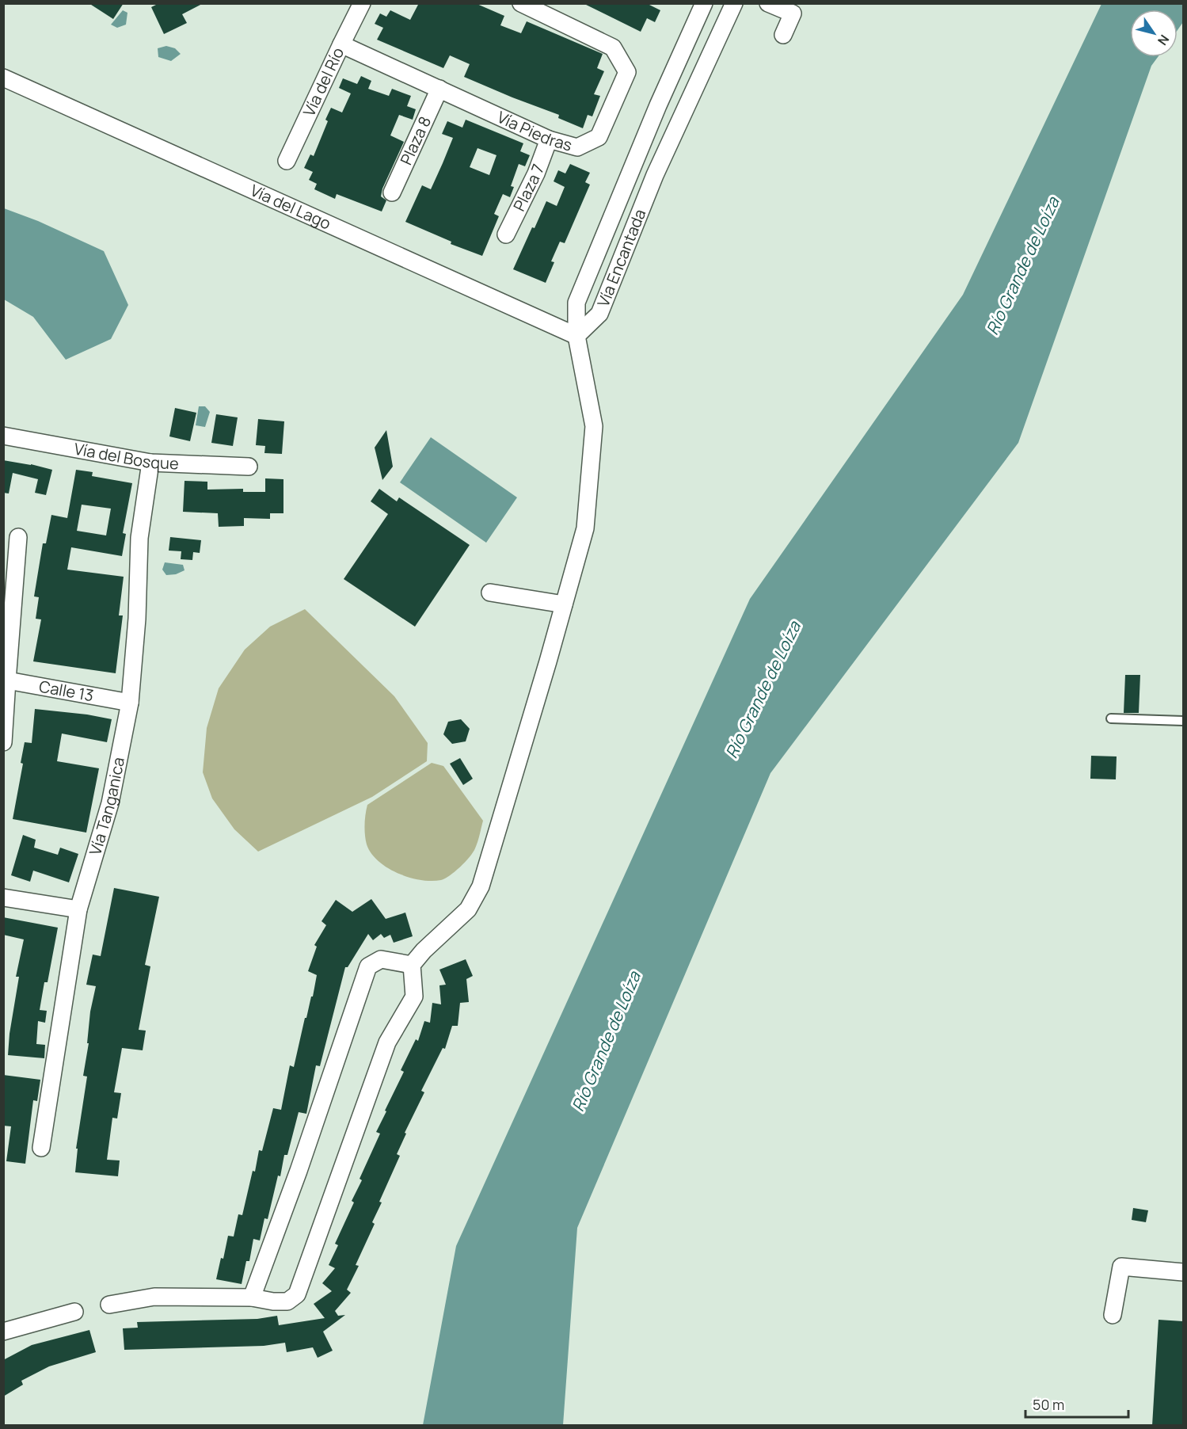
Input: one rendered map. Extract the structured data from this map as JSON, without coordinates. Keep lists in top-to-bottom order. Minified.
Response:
{"streets":{"street":["Vía del Río","Vía Piedras","Plaza 8","Plaza 7","Vía del Lago","Vía Encantada","Vía del Bosque","Calle 13","Vía Tanganica"]},"crossings":[["Vía del Río","Vía Piedras"],["Vía Piedras","Plaza 8"],["Vía Piedras","Plaza 7"],["Vía del Lago","Vía Encantada"],["Vía del Bosque","Vía Tanganica"],["Calle 13","Vía Tanganica"]],"water":["Río Grande de Loíza"],"scale_bar":"50 m","north":"bottom right"}
